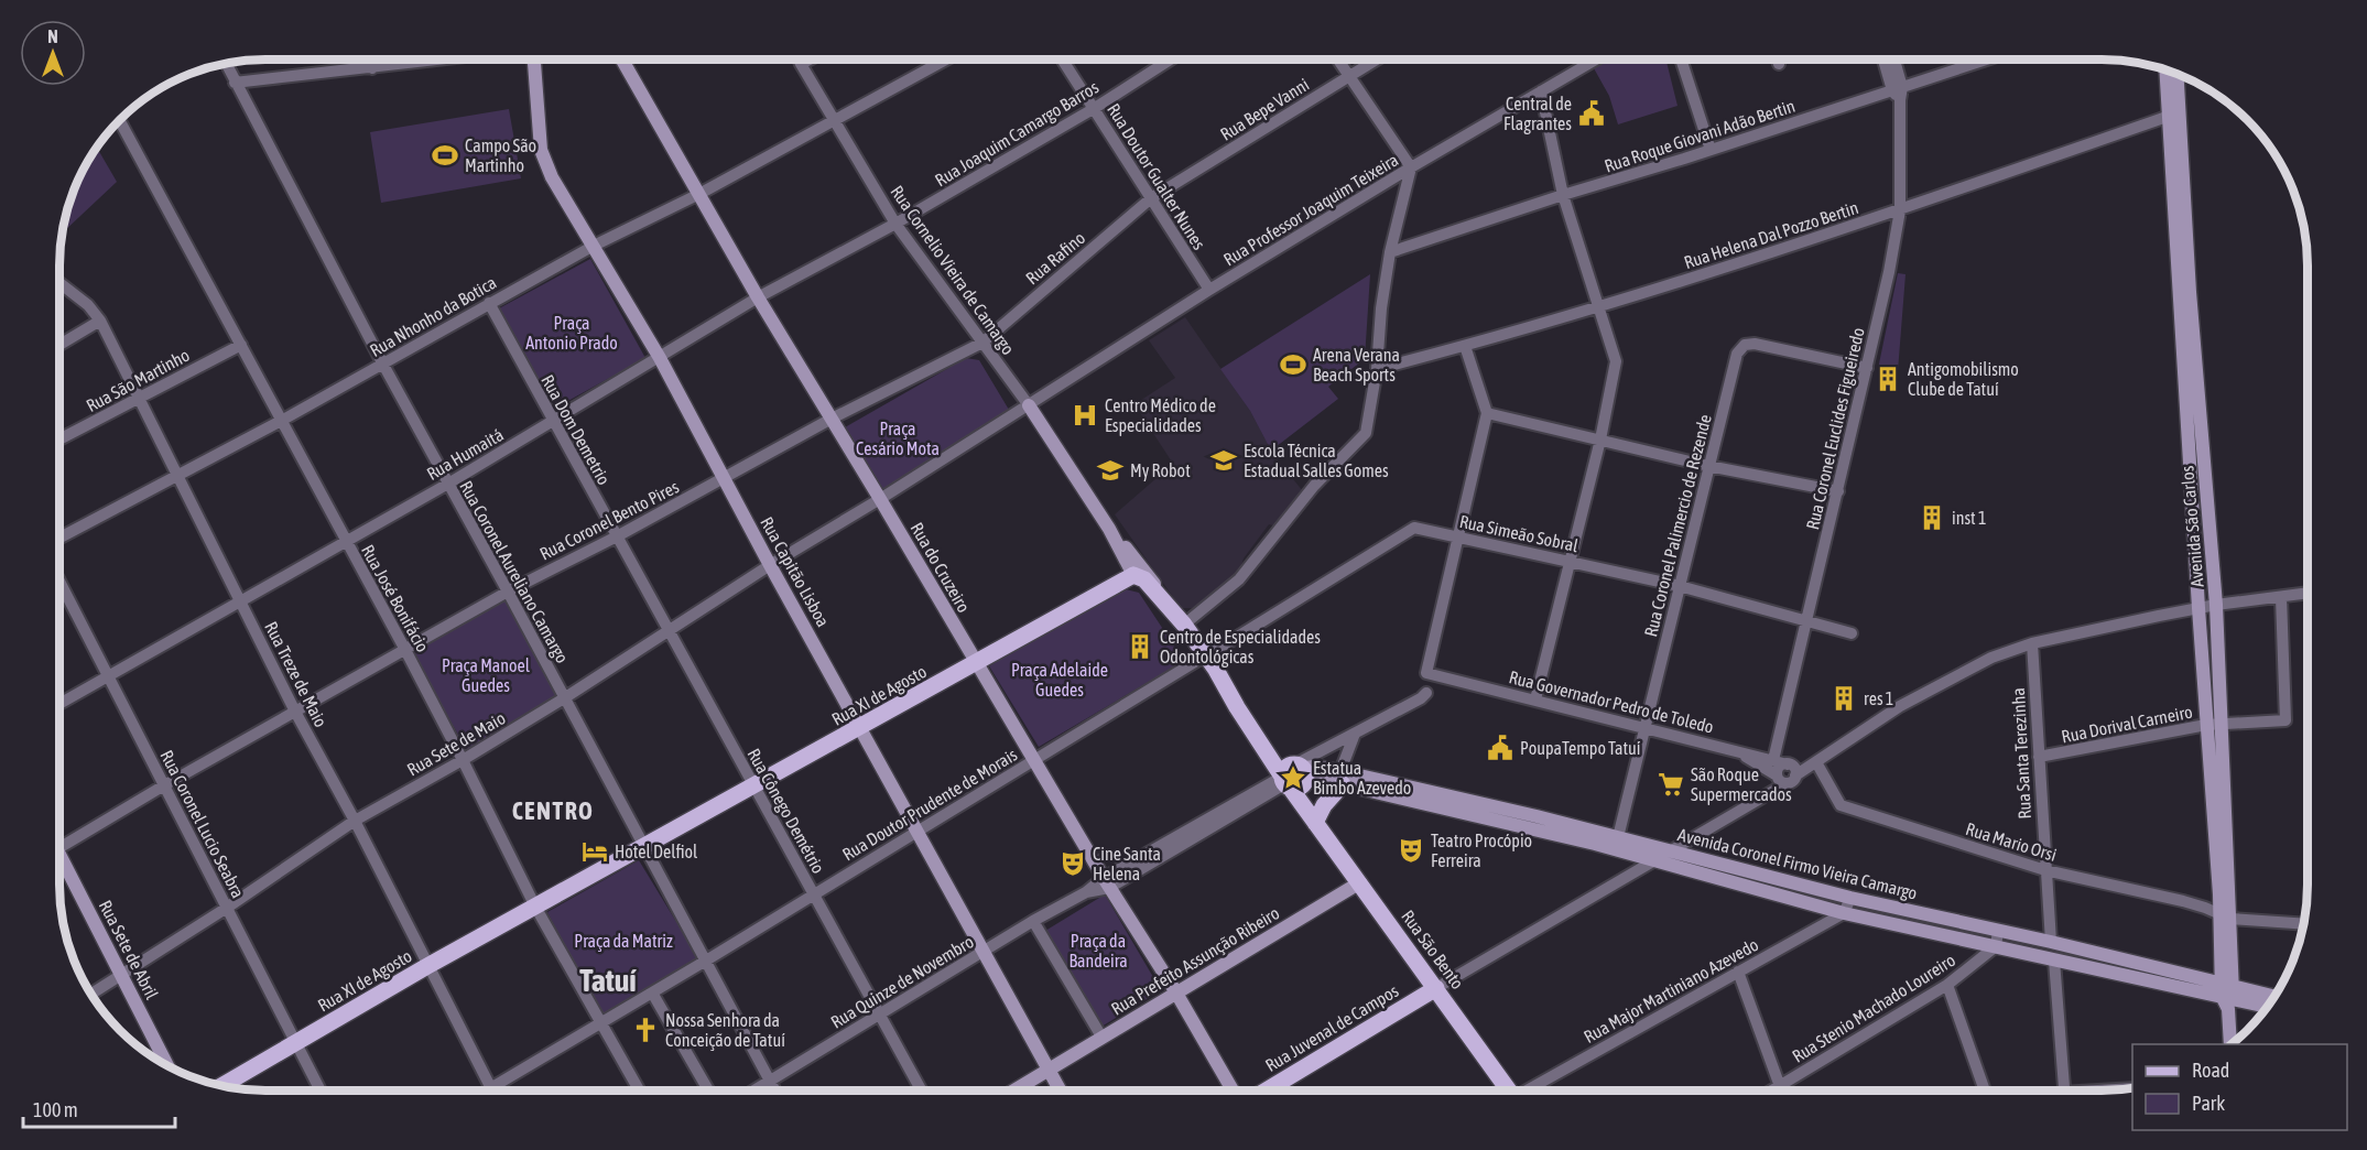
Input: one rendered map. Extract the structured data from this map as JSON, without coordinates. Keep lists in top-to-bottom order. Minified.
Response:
{"streets":{"main road":["Avenida São Carlos","Rua do Cruzeiro","Rua Capitão Lisboa","Rua XI de Agosto","Avenida Coronel Firmo Vieira Camargo","Rua Sete de Abril","Rua São Bento","Rua Prefeito Assunção Ribeiro","Rua Juvenal de Campos"],"street":["Rua Bepe Vanni","Rua Joaquim Camargo Barros","Rua Roque Giovani Adão Bertin","Rua Doutor Gualter Nunes","Rua Professor Joaquim Teixeira","Rua Helena Dal Pozzo Bertin","Rua Rafino","Rua Cornelio Vieira de Camargo","Rua Nhonho da Botica","Rua São Martinho","Rua Coronel Euclides Figueiredo","Rua Dom Demetrio","Rua Humaitá","Rua Coronel Bento Pires","Rua Coronel Palimercio de Rezende","Rua Simeão Sobral","Rua Coronel Aureliano Camargo","Rua José Bonifácio","Rua Treze de Maio","Rua Governador Pedro de Toledo","Rua Dorival Carneiro","Rua Sete de Maio","Rua Santa Terezinha","Rua Doutor Prudente de Morais","Rua Cônego Demétrio","Rua Coronel Lucio Seabra","Rua Mario Orsi","Rua Quinze de Novembro","Rua Major Martiniano Azevedo","Rua Stenio Machado Loureiro"]},"crossings":[["Rua Bepe Vanni","Rua Doutor Gualter Nunes"],["Rua Bepe Vanni","Rua Rafino"],["Rua Joaquim Camargo Barros","Rua Doutor Gualter Nunes"],["Rua Joaquim Camargo Barros","Rua Cornelio Vieira de Camargo"],["Rua Joaquim Camargo Barros","Rua Humaitá"],["Rua Roque Giovani Adão Bertin","Rua Coronel Euclides Figueiredo"],["Rua Doutor Gualter Nunes","Rua Professor Joaquim Teixeira"],["Rua Doutor Gualter Nunes","Rua Rafino"],["Rua Professor Joaquim Teixeira","Rua Cornelio Vieira de Camargo"],["Rua Professor Joaquim Teixeira","Rua do Cruzeiro"],["Rua Professor Joaquim Teixeira","Rua Sete de Maio"],["Rua Professor Joaquim Teixeira","Rua São Bento"],["Rua Helena Dal Pozzo Bertin","Rua Coronel Euclides Figueiredo"],["Rua Helena Dal Pozzo Bertin","Avenida São Carlos"],["Rua Rafino","Rua Cornelio Vieira de Camargo"],["Rua Rafino","Rua Coronel Bento Pires"],["Rua Cornelio Vieira de Camargo","Rua Nhonho da Botica"],["Rua Cornelio Vieira de Camargo","Rua Humaitá"],["Rua Cornelio Vieira de Camargo","Rua Coronel Bento Pires"],["Rua Cornelio Vieira de Camargo","Rua São Bento"],["Rua Nhonho da Botica","Rua Dom Demetrio"],["Rua Nhonho da Botica","Rua do Cruzeiro"],["Rua Nhonho da Botica","Rua Coronel Aureliano Camargo"],["Rua Nhonho da Botica","Rua Capitão Lisboa"],["Rua Nhonho da Botica","Rua José Bonifácio"],["Rua Nhonho da Botica","Rua Treze de Maio"],["Rua São Martinho","Rua José Bonifácio"],["Rua São Martinho","Rua Treze de Maio"],["Rua Coronel Euclides Figueiredo","Rua Coronel Palimercio de Rezende"],["Rua Coronel Euclides Figueiredo","Rua Simeão Sobral"],["Rua Coronel Euclides Figueiredo","Rua Governador Pedro de Toledo"],["Rua Dom Demetrio","Rua Humaitá"],["Rua Dom Demetrio","Rua Coronel Bento Pires"],["Rua Dom Demetrio","Rua Cônego Demétrio"],["Rua Humaitá","Rua do Cruzeiro"],["Rua Humaitá","Rua Coronel Aureliano Camargo"],["Rua Humaitá","Rua Capitão Lisboa"],["Rua Humaitá","Rua José Bonifácio"],["Rua Humaitá","Rua Treze de Maio"],["Rua Humaitá","Rua Coronel Lucio Seabra"],["Rua Coronel Bento Pires","Rua do Cruzeiro"],["Rua Coronel Bento Pires","Rua Coronel Aureliano Camargo"],["Rua Coronel Bento Pires","Rua Capitão Lisboa"],["Rua Coronel Bento Pires","Rua José Bonifácio"],["Rua Coronel Bento Pires","Rua Treze de Maio"],["Rua Coronel Bento Pires","Rua Cônego Demétrio"],["Rua Coronel Bento Pires","Rua Coronel Lucio Seabra"],["Rua Coronel Palimercio de Rezende","Rua Simeão Sobral"],["Rua Coronel Palimercio de Rezende","Rua Governador Pedro de Toledo"],["Rua Coronel Palimercio de Rezende","Avenida Coronel Firmo Vieira Camargo"],["Avenida São Carlos","Rua Dorival Carneiro"],["Avenida São Carlos","Rua Mario Orsi"],["Avenida São Carlos","Avenida Coronel Firmo Vieira Camargo"],["Rua Simeão Sobral","Rua Governador Pedro de Toledo"],["Rua Simeão Sobral","Rua São Bento"],["Rua do Cruzeiro","Rua XI de Agosto"],["Rua do Cruzeiro","Rua Sete de Maio"],["Rua do Cruzeiro","Rua Doutor Prudente de Morais"],["Rua do Cruzeiro","Rua Prefeito Assunção Ribeiro"],["Rua do Cruzeiro","Rua Quinze de Novembro"],["Rua Coronel Aureliano Camargo","Rua XI de Agosto"],["Rua Coronel Aureliano Camargo","Rua Sete de Maio"],["Rua Coronel Aureliano Camargo","Rua Doutor Prudente de Morais"],["Rua Coronel Aureliano Camargo","Rua Quinze de Novembro"],["Rua Capitão Lisboa","Rua XI de Agosto"],["Rua Capitão Lisboa","Rua Sete de Maio"],["Rua Capitão Lisboa","Rua Doutor Prudente de Morais"],["Rua Capitão Lisboa","Rua Prefeito Assunção Ribeiro"],["Rua Capitão Lisboa","Rua Quinze de Novembro"],["Rua José Bonifácio","Rua XI de Agosto"],["Rua José Bonifácio","Rua Sete de Maio"],["Rua José Bonifácio","Rua Doutor Prudente de Morais"],["Rua Treze de Maio","Rua XI de Agosto"],["Rua Treze de Maio","Rua Sete de Maio"],["Rua Treze de Maio","Rua Doutor Prudente de Morais"],["Rua XI de Agosto","Rua Cônego Demétrio"],["Rua XI de Agosto","Rua Coronel Lucio Seabra"],["Rua XI de Agosto","Rua São Bento"],["Rua Dorival Carneiro","Rua Santa Terezinha"],["Rua Sete de Maio","Rua Cônego Demétrio"],["Rua Sete de Maio","Rua Coronel Lucio Seabra"],["Rua Sete de Maio","Rua Sete de Abril"],["Rua Santa Terezinha","Rua Mario Orsi"],["Rua Santa Terezinha","Avenida Coronel Firmo Vieira Camargo"],["Rua Doutor Prudente de Morais","Rua Cônego Demétrio"],["Rua Cônego Demétrio","Rua Quinze de Novembro"],["Avenida Coronel Firmo Vieira Camargo","Rua São Bento"],["Avenida Coronel Firmo Vieira Camargo","Rua Quinze de Novembro"],["Avenida Coronel Firmo Vieira Camargo","Rua Major Martiniano Azevedo"],["Avenida Coronel Firmo Vieira Camargo","Rua Stenio Machado Loureiro"],["Rua São Bento","Rua Prefeito Assunção Ribeiro"],["Rua São Bento","Rua Quinze de Novembro"],["Rua São Bento","Rua Juvenal de Campos"]],"districts":["CENTRO","Tatuí"],"parks":["Praça Antonio Prado","Praça Cesário Mota","Praça Manoel Guedes","Praça Adelaide Guedes","Praça da Matriz","Praça da Bandeira"],"places":{"public building":["Central de Flagrantes","PoupaTempo Tatuí"],"sports":["Campo São Martinho","Arena Verana Beach Sports"],"building":["Antigomobilismo Clube de Tatuí","inst 1","Centro de Especialidades Odontológicas","res 1"],"hospital":["Centro Médico de Especialidades"],"school or university":["Escola Técnica Estadual Salles Gomes","My Robot"],"place":["Estatua Bimbo Azevedo"],"supermarket":["São Roque Supermercados"],"theatre":["Teatro Procópio Ferreira","Cine Santa Helena"],"hotel":["Hotel Delfiol"],"church":["Nossa Senhora da Conceição de Tatuí"]},"legend":["Road","Park"],"scale_bar":"100 m","north":"top"}
